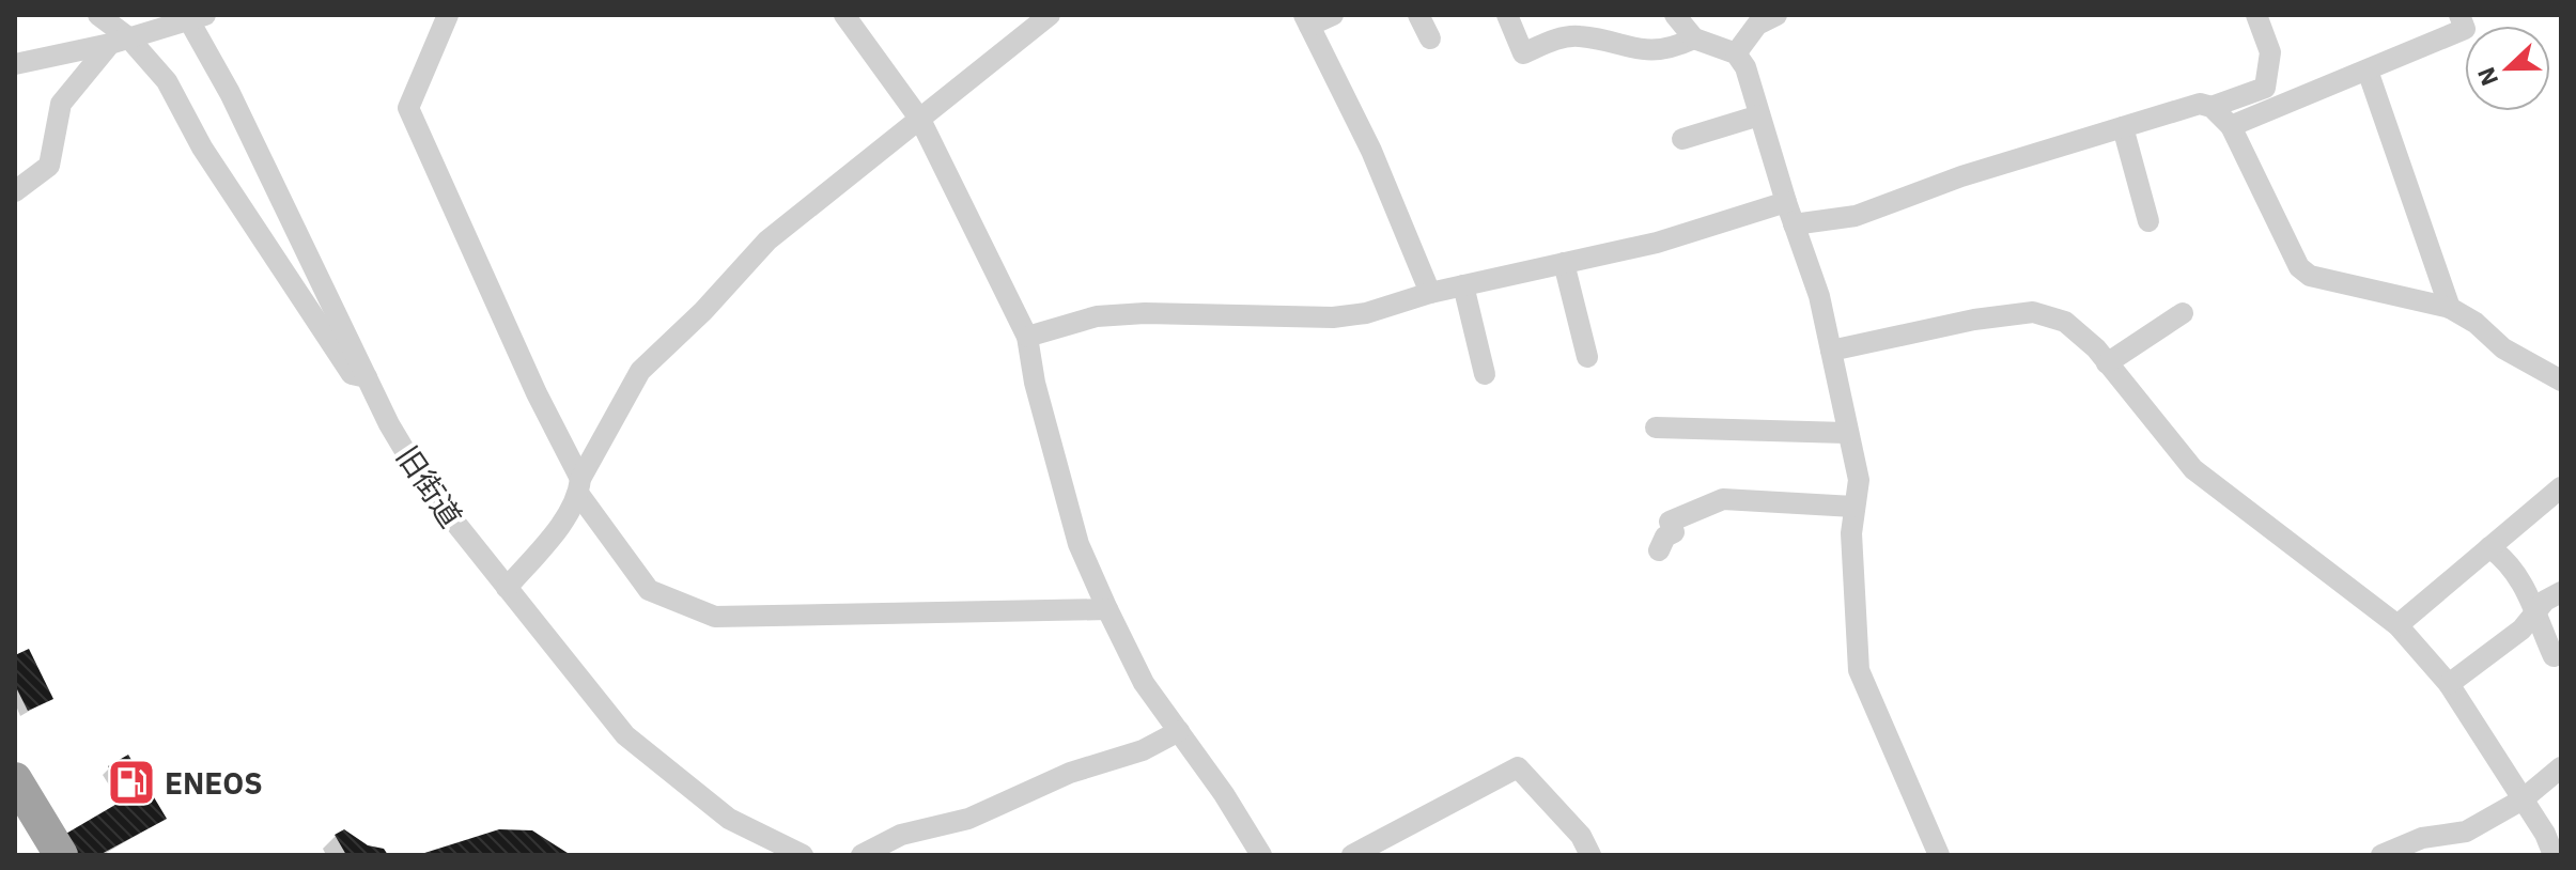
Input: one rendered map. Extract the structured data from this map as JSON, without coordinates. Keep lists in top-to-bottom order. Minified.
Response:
{"streets":{"street":["旧街道"]},"places":{"fuel station":["ENEOS"]},"north":"left"}
